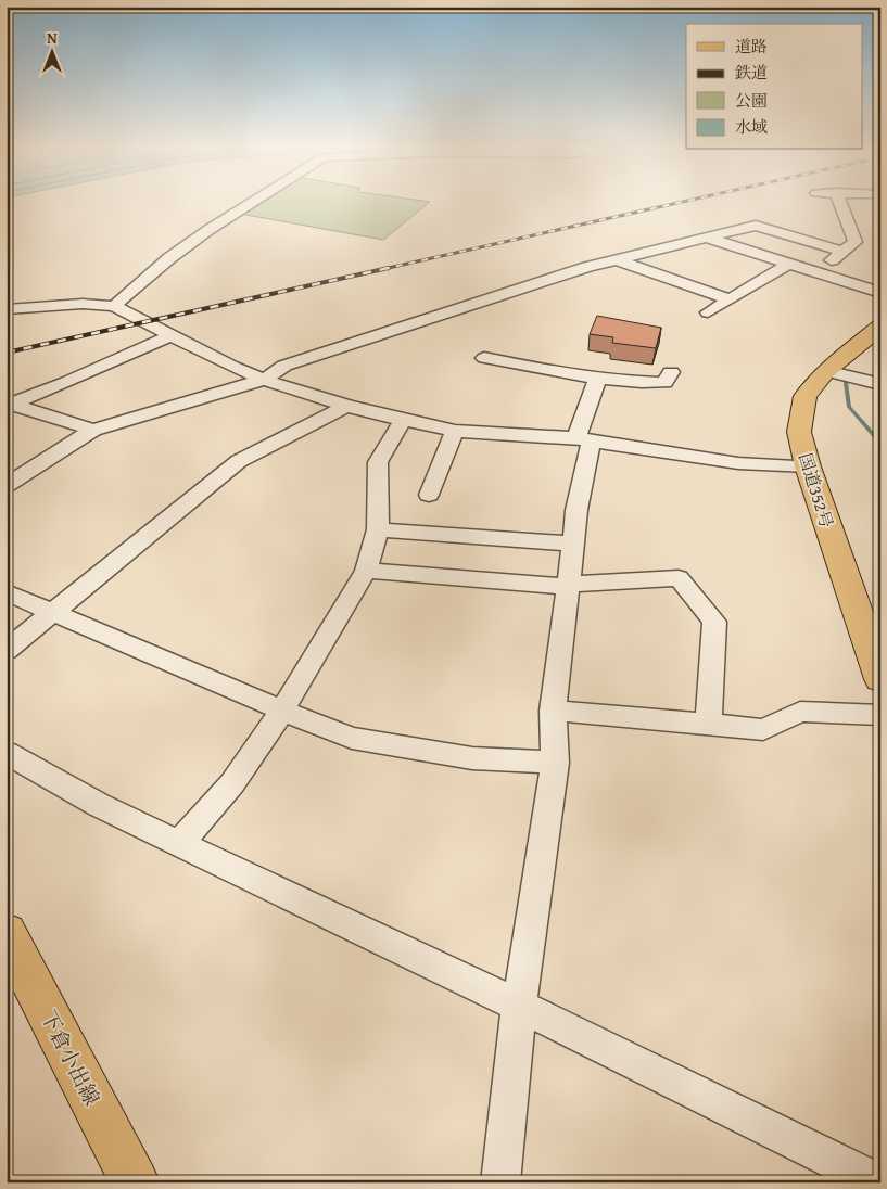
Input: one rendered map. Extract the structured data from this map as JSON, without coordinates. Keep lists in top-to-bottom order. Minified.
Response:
{"streets":{"main road":["国道352号","下倉小出線"]},"legend":["道路","鉄道","公園","水域"],"north":"top"}
